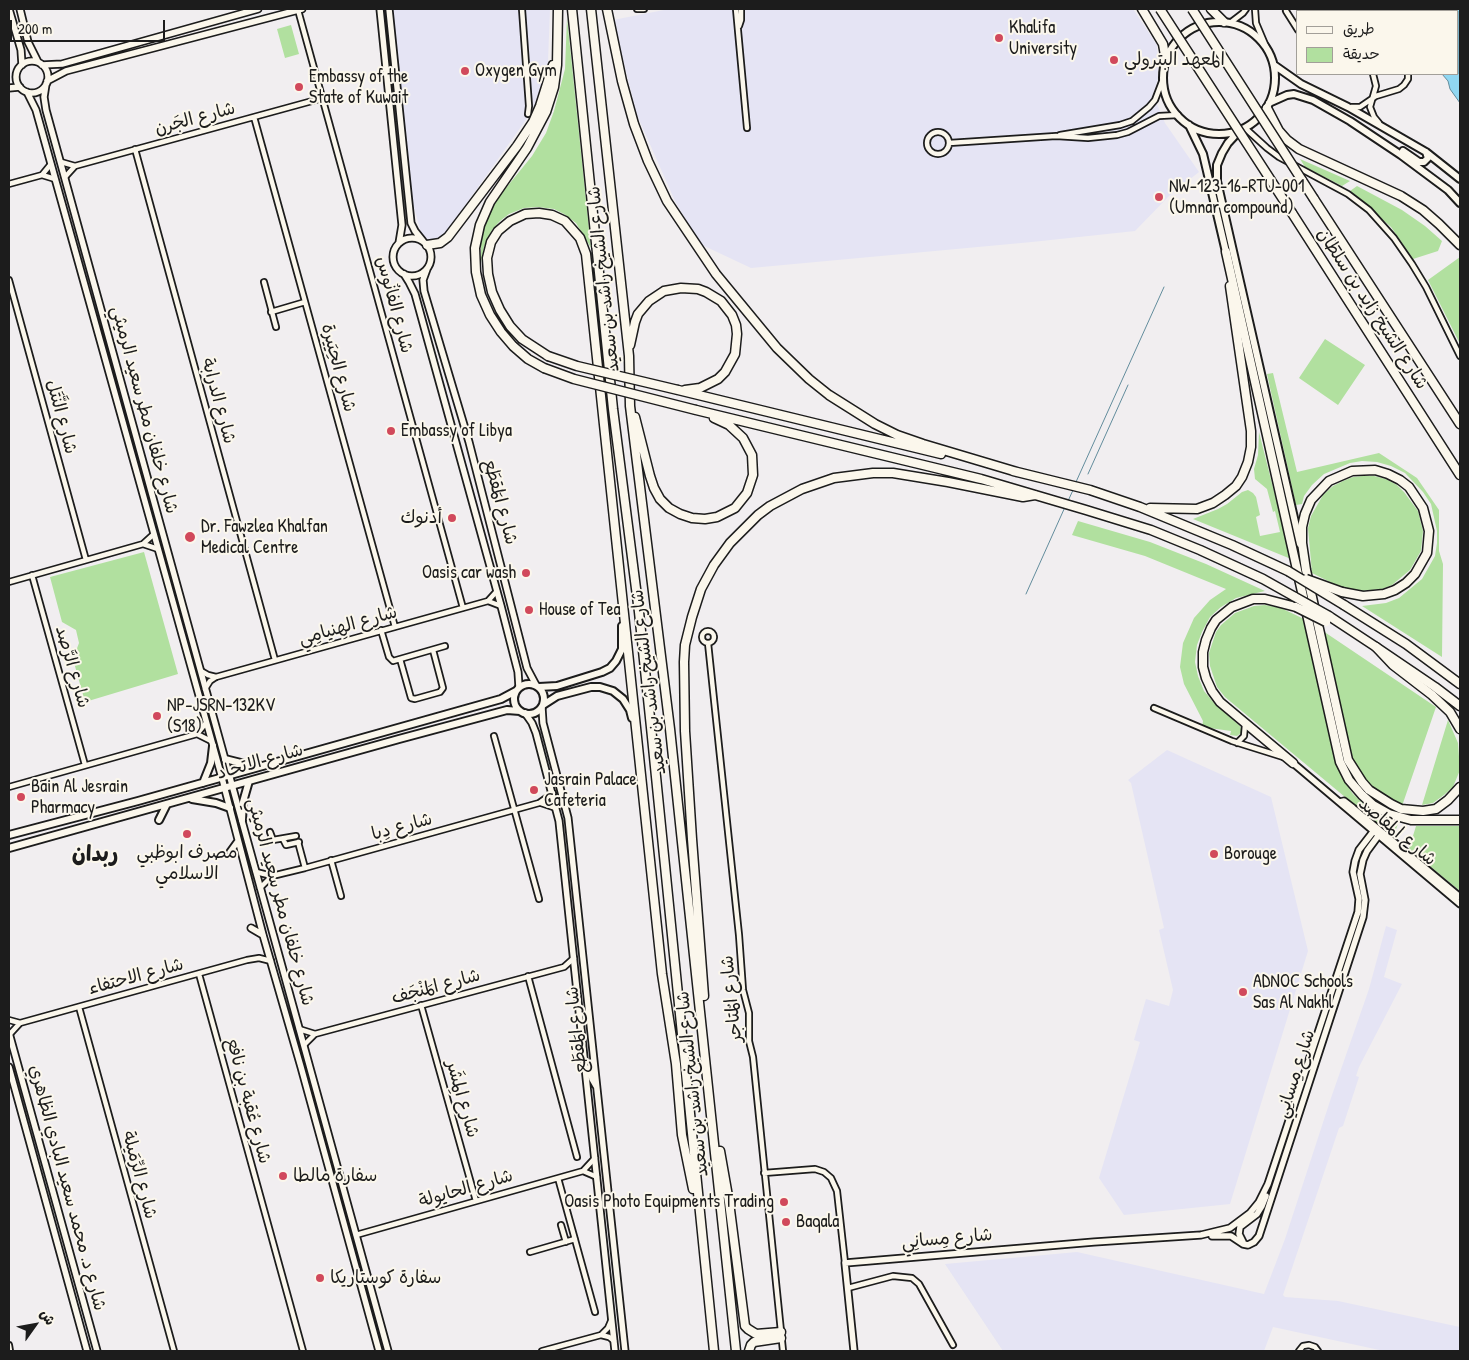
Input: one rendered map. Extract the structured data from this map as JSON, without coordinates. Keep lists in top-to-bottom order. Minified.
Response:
{"streets":{"highway":["شارع الشيخ راشد بن سعيد","شارع الشيخ زايد بن سلطان"],"main road":["شارع الاتحاد"],"street":["شارع الجَرن","شارع الفانُوس","شارع الحِيَيرة","شارع الدرابة","شارع خلفان مطر سعيد الرميثي","شارع النَّتَل","شارع المَقطَع","شارع الهِنيامِي","شارع الرَّصد","شارع دِبا","شارع المقاصد","شارع الاحتفاء","شارع المَنْجَف","شارع المُتاجر","شارع مِسانِي","شارع المِشَر","شارع عُقبة بن نافع","شارع الرِّمَيلة","شارع د. محمد سعيد البادي الظاهري","شارع الحايولة"]},"crossings":[["شارع الجَرن","شارع الفانُوس"],["شارع الجَرن","شارع الحِيَيرة"],["شارع الجَرن","شارع الدرابة"],["شارع الفانُوس","شارع الهِنيامِي"],["شارع الحِيَيرة","شارع الهِنيامِي"],["شارع الدرابة","شارع الهِنيامِي"],["شارع خلفان مطر سعيد الرميثي","شارع الاتحاد"],["شارع خلفان مطر سعيد الرميثي","شارع دِبا"],["شارع خلفان مطر سعيد الرميثي","شارع الاحتفاء"],["شارع خلفان مطر سعيد الرميثي","شارع الحايولة"],["شارع المَقطَع","شارع الاتحاد"],["شارع المَقطَع","شارع دِبا"],["شارع المَقطَع","شارع المَنْجَف"],["شارع المَقطَع","شارع الحايولة"],["شارع المقاصد","شارع مِسانِي"],["شارع الاحتفاء","شارع عُقبة بن نافع"],["شارع الاحتفاء","شارع الرِّمَيلة"],["شارع المَنْجَف","شارع المِشَر"],["شارع المِشَر","شارع الحايولة"]],"districts":["ربدان"],"places":["Khalifa University","المعهد البترولي","Oxygen Gym","Embassy of the State of Kuwait","NW-123-16-RTU-001 (Umnar compound)","Embassy of Libya","أدنوك","Dr. Fawzlea Khalfan Medical Centre","Oasis car wash","House of Tea","NP-JSRN-132KV (S18)","Jasrain Palace Cafeteria","Bain Al Jesrain Pharmacy","مصرف ابوظبي الاسلامي","Borouge","ADNOC Schools Sas Al Nakhl","سفارة مالطا","Oasis Photo Equipments Trading","Baqala","سفارة كوستاريكا"],"legend":["طريق","حديقة"],"scale_bar":"200 m","north":"top right"}
